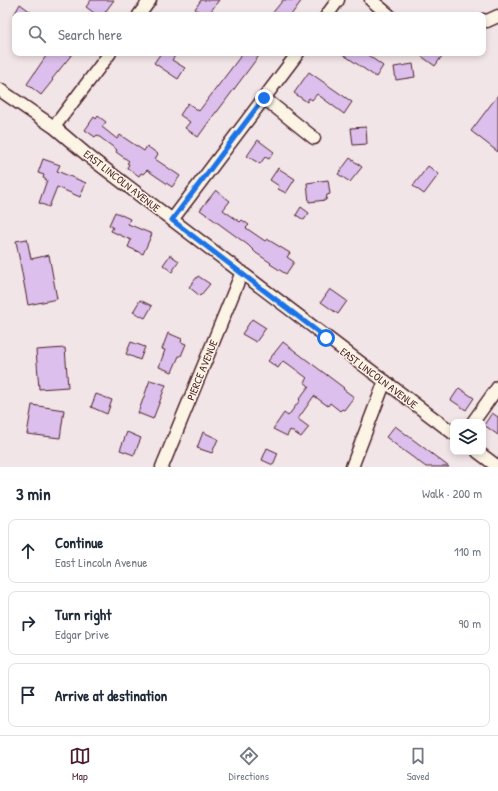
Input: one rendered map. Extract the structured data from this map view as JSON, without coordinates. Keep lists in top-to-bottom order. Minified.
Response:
{"streets":{"street":["EAST LINCOLN AVENUE","PIERCE AVENUE"]},"crossings":[["EAST LINCOLN AVENUE","PIERCE AVENUE"]],"page":{"search":"Search here","heading":["3 min","Walk · 200 m"],"list":[["Continue","East Lincoln Avenue","110 m"],["Turn right","Edgar Drive","90 m"],"Arrive at destination"],"nav":["Map","Directions","Saved"]}}
